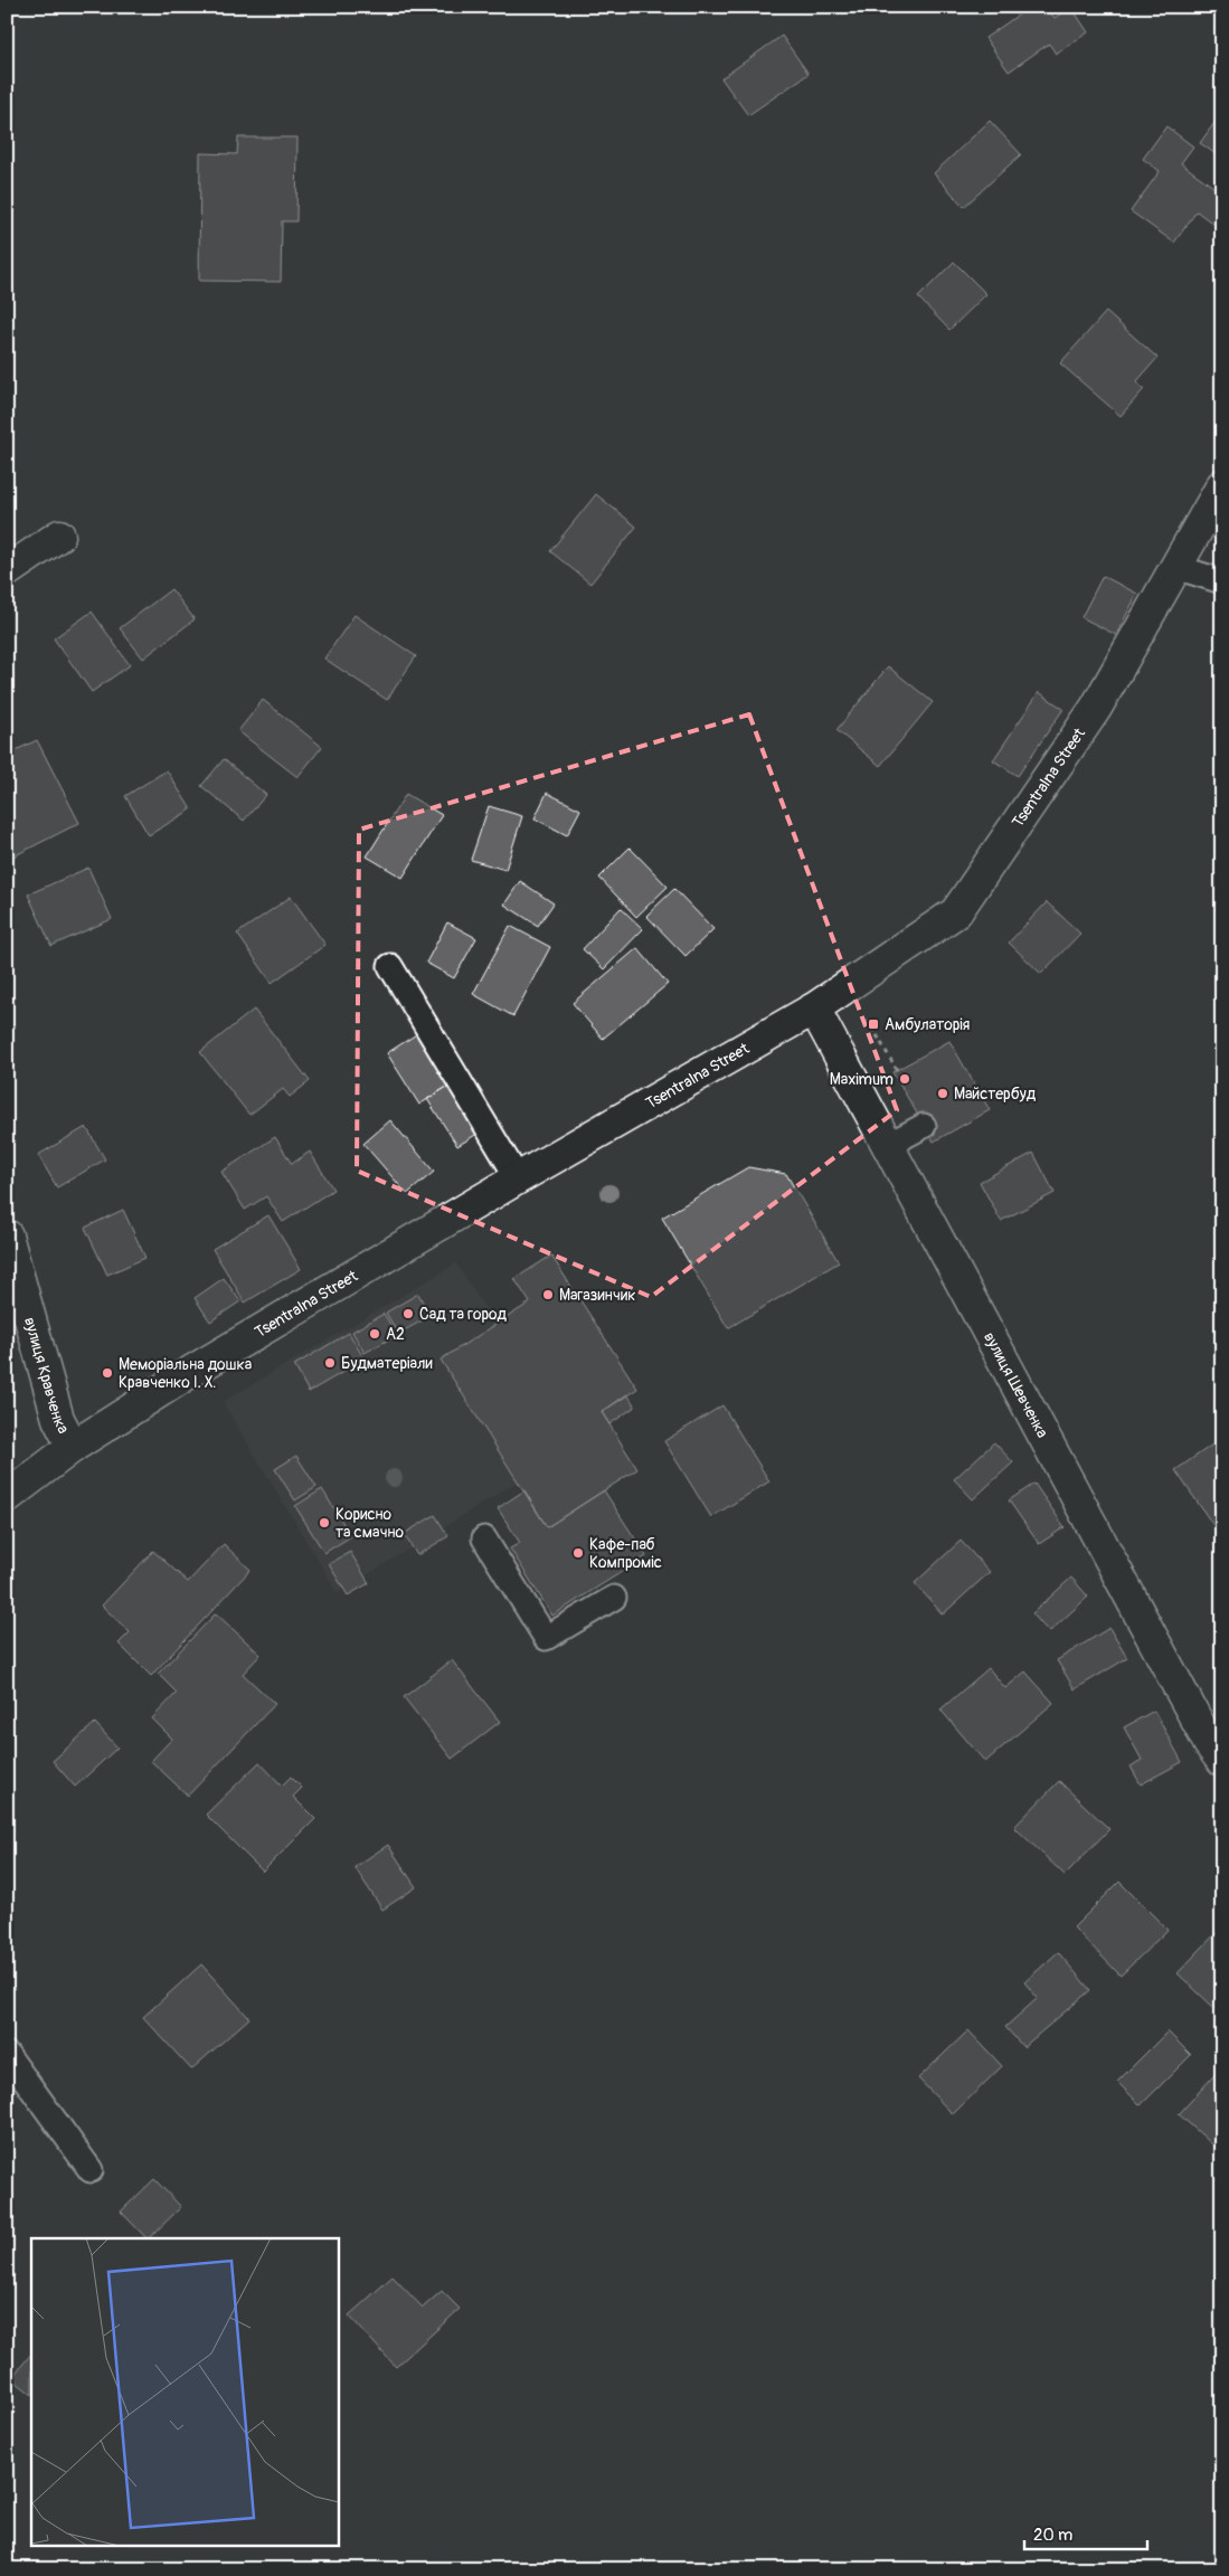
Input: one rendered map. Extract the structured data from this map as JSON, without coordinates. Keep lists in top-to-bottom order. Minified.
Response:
{"streets":{"street":["Tsentralna Street","вулиця Кравченка","вулиця Шевченка"]},"crossings":[["Tsentralna Street","вулиця Кравченка"],["Tsentralna Street","вулиця Шевченка"]],"places":{"transit":["Амбулаторія"],"other":["Maximum","Майстербуд","Магазинчик","Сад та город","A2","Будматеріали","Меморіальна дошка Кравченко І. Х.","Корисно та смачно","Кафе-паб Компроміс"]},"scale_bar":"20 m"}
